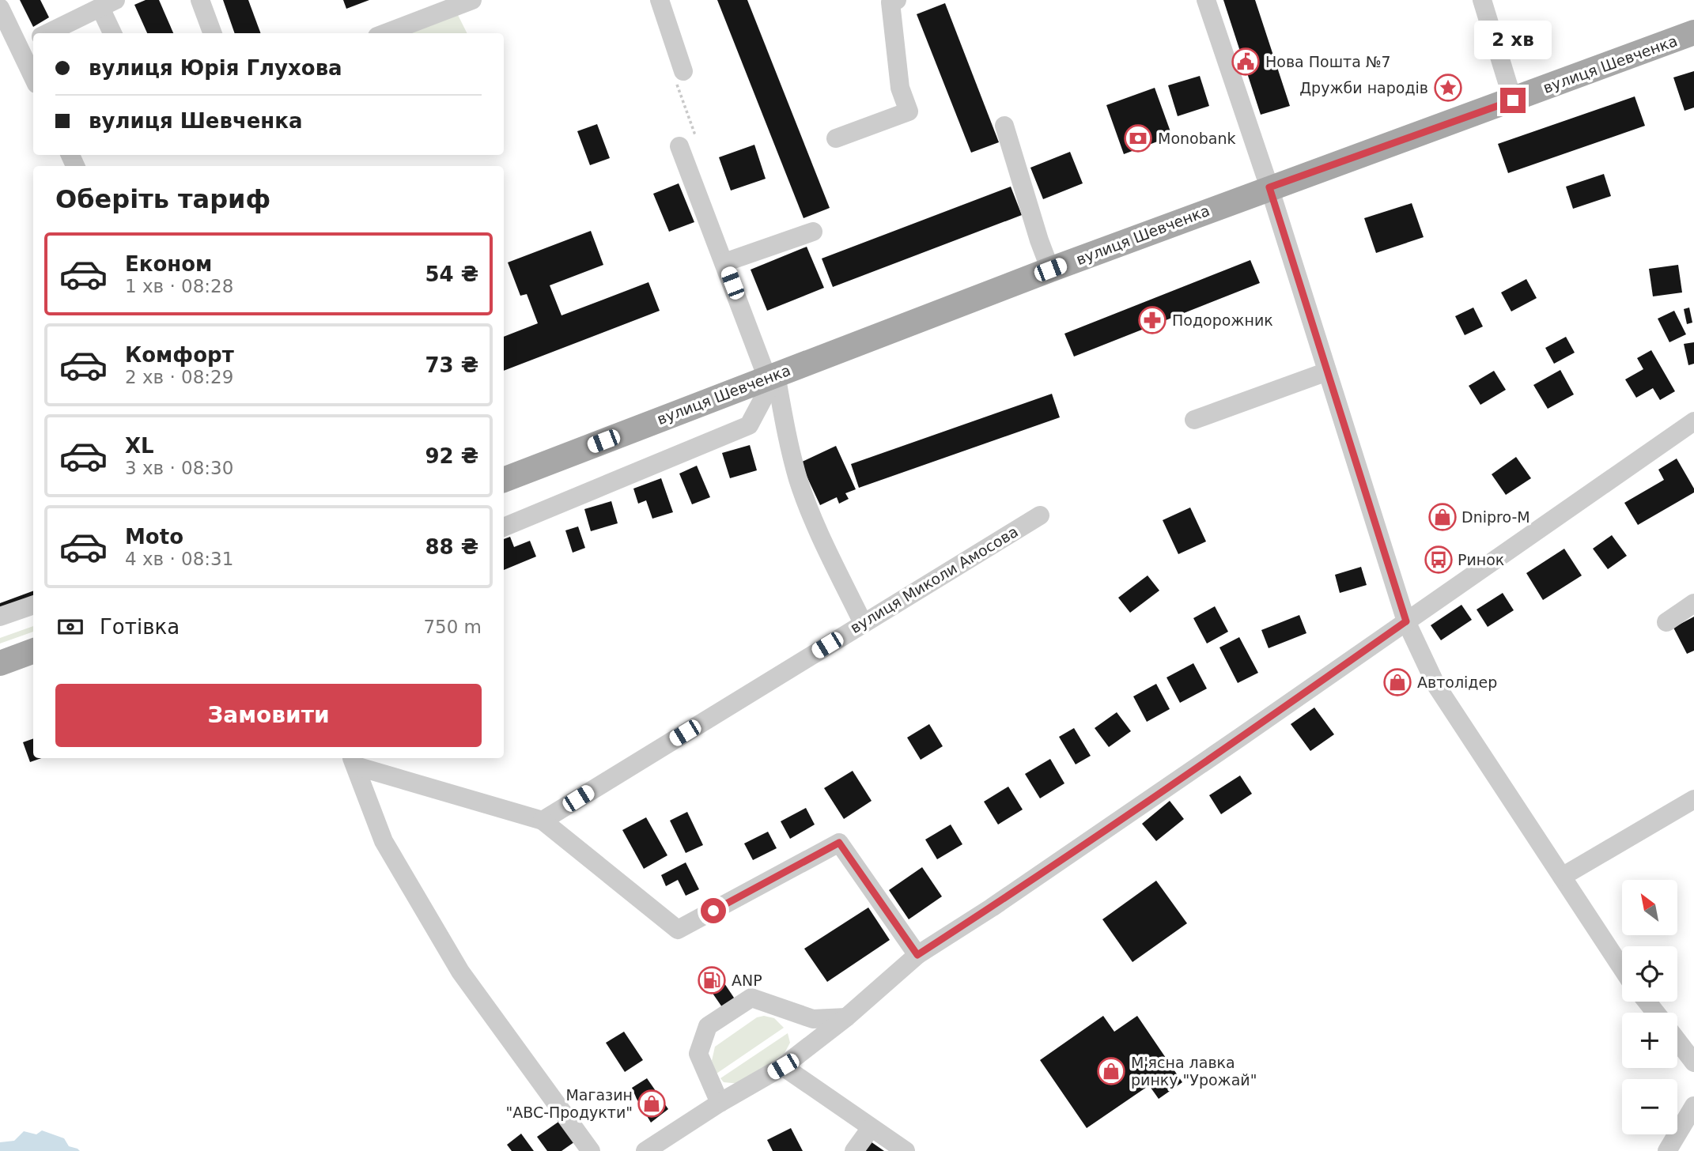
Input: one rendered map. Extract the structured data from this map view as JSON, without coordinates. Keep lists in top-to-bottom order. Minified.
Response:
{"streets":{"main road":["вулиця Шевченка"],"street":["вулиця Миколи Амосова"]},"places":{"public building":["Нова Пошта №7"],"place":["Дружби народів"],"bank":["Monobank"],"pharmacy":["Подорожник"],"shop":["Dnipro-M","Автолідер","М'ясна лавка ринку \"Урожай\"","Магазин \"ABC-Продукти\""],"bus stop":["Ринок"],"fuel station":["ANP"]},"north":"top left","page":{"bubble":"2 хв","banner":["вулиця Юрія Глухова","вулиця Шевченка"],"heading":"Оберіть тариф","list":[{"name":"Економ","note":"1 хв · 08:28","value":"54 ₴"},{"name":"Комфорт","note":"2 хв · 08:29","value":"73 ₴"},{"name":"XL","note":"3 хв · 08:30","value":"92 ₴"},{"name":"Moto","note":"4 хв · 08:31","value":"88 ₴"}],"pay":["Готівка","750 m"],"buttons":"Замовити","map_buttons":["+","−"]}}
